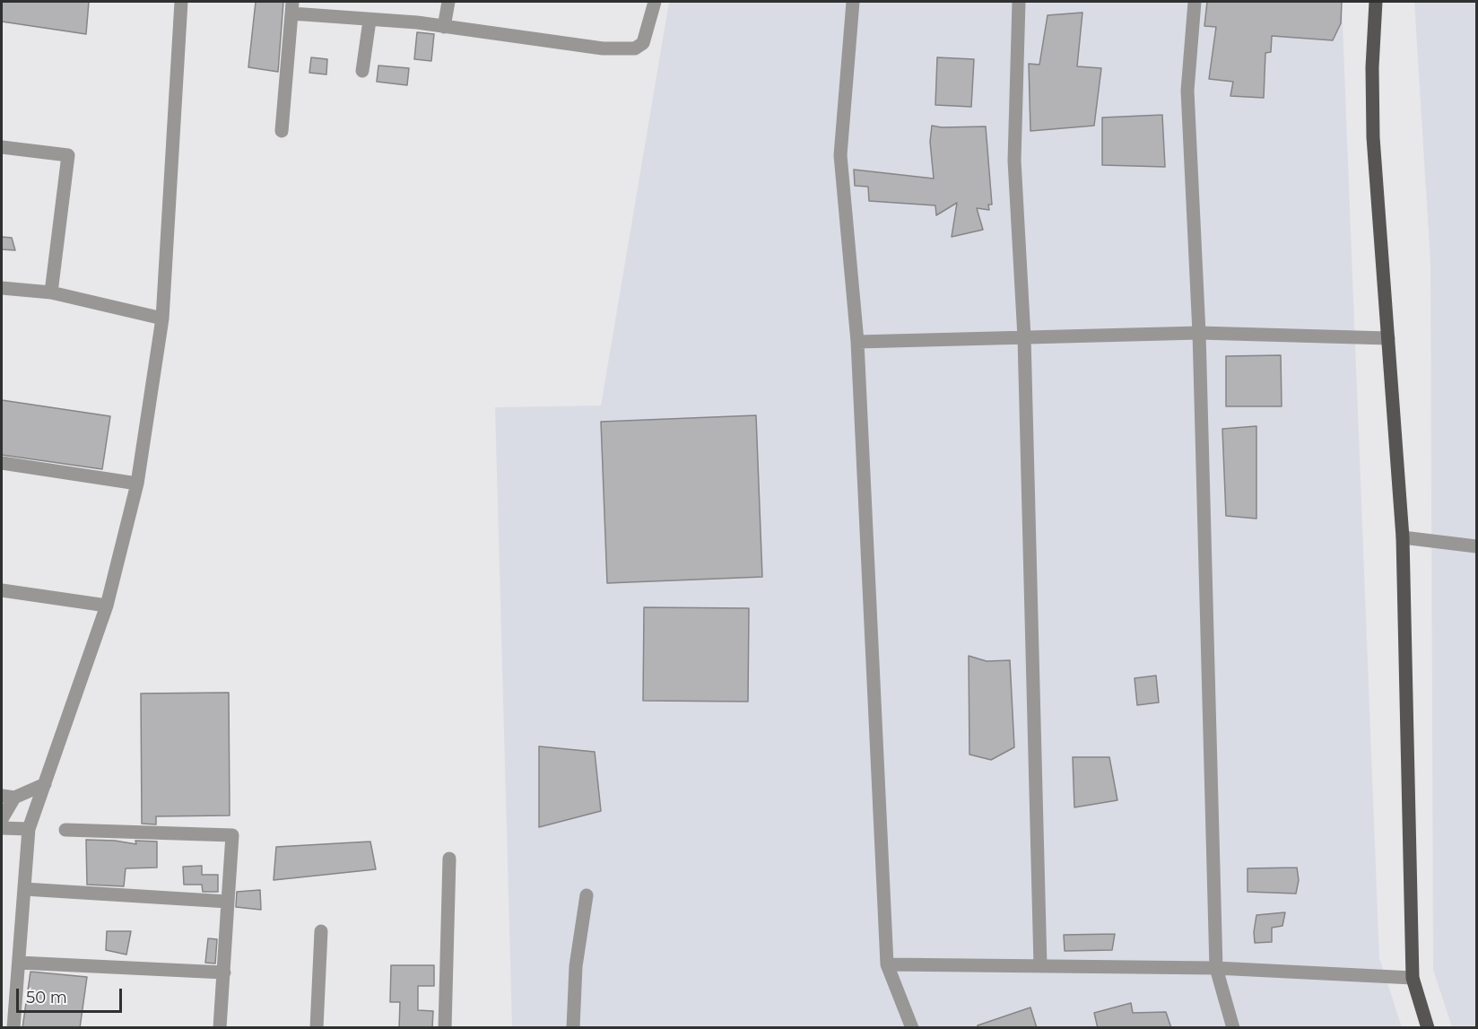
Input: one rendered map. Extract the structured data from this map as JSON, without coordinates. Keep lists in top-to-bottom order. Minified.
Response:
{"scale_bar":"50 m"}
